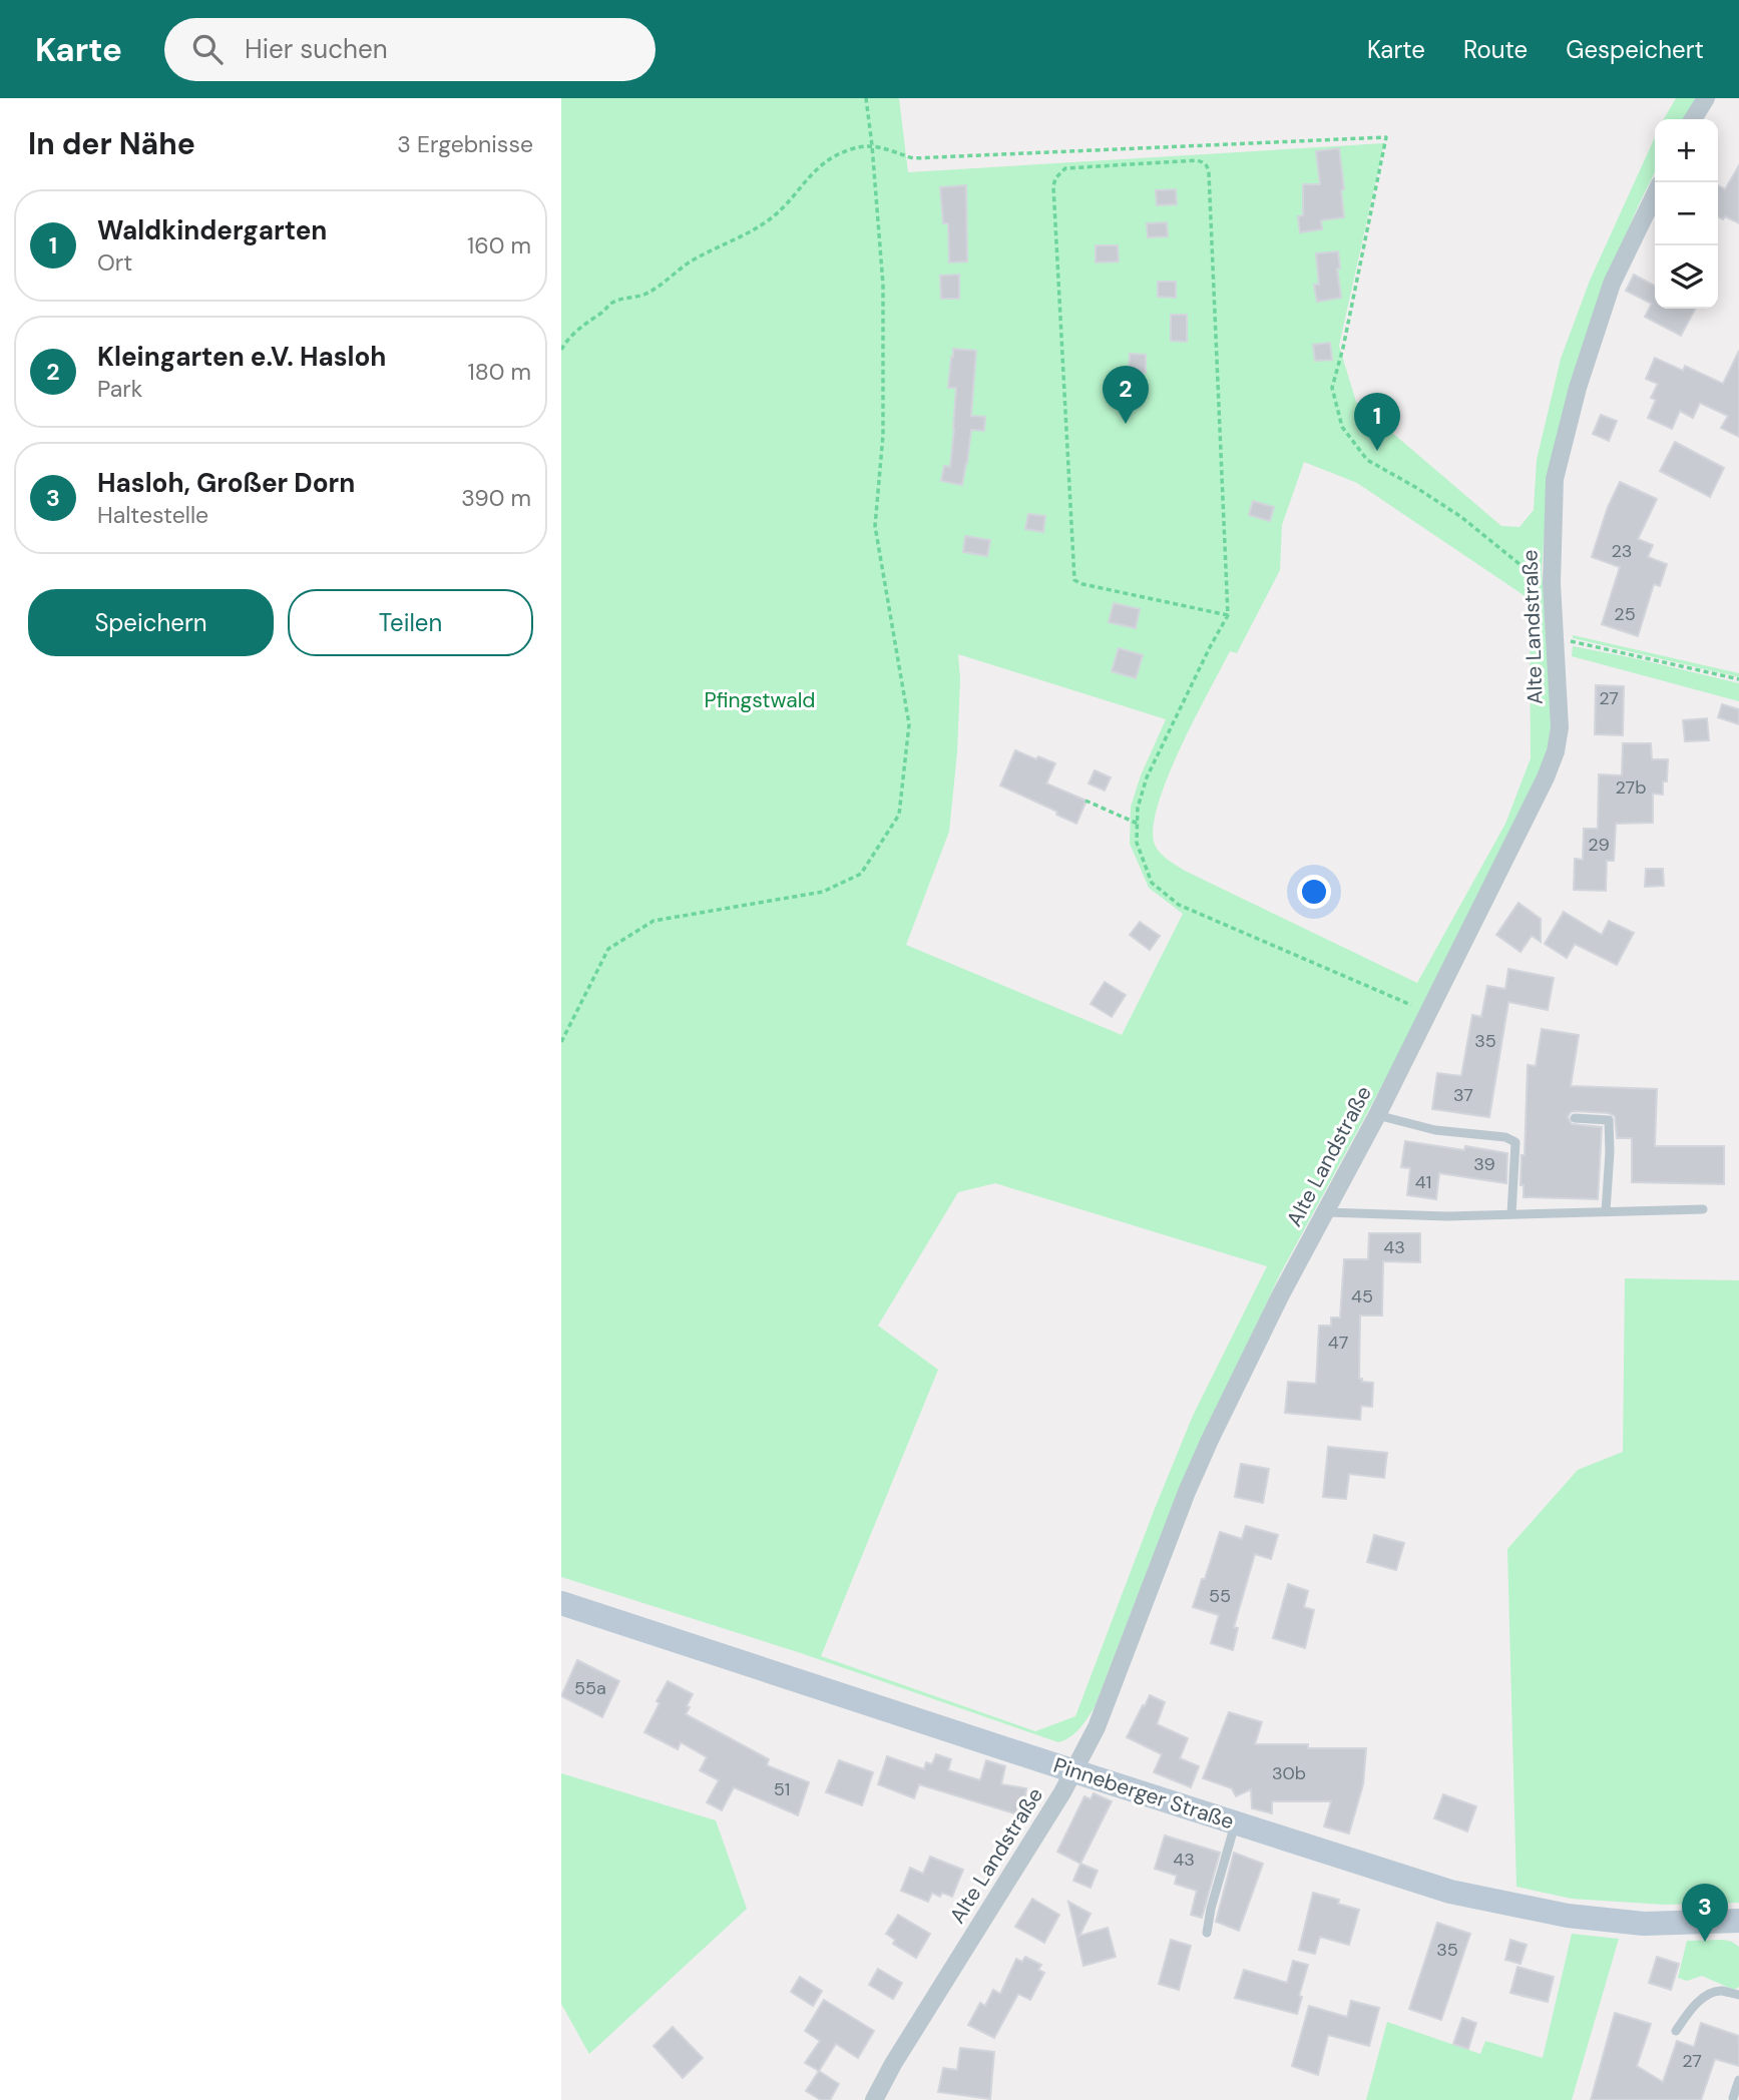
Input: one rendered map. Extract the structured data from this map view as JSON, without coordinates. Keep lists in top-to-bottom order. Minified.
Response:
{"streets":{"main road":["Pinneberger Straße"],"street":["Alte Landstraße"]},"crossings":[["Alte Landstraße","Pinneberger Straße"]],"parks":["Pfingstwald"],"house_numbers":["23","25","27","27b","29","35","37","39","41","43","45","47","55","55a","30b","51","43","35","27"],"page":{"header":"Karte","search":"Hier suchen","nav":["Karte","Route","Gespeichert"],"heading":["In der Nähe","3 Ergebnisse"],"map_buttons":["+","−"],"list":[{"mark":"1","name":"Waldkindergarten","note":"Ort","value":"160 m"},{"mark":"2","name":"Kleingarten e.V. Hasloh","note":"Park","value":"180 m"},{"mark":"3","name":"Hasloh, Großer Dorn","note":"Haltestelle","value":"390 m"}],"pins":["2","1","3"],"buttons":["Speichern","Teilen"]}}
